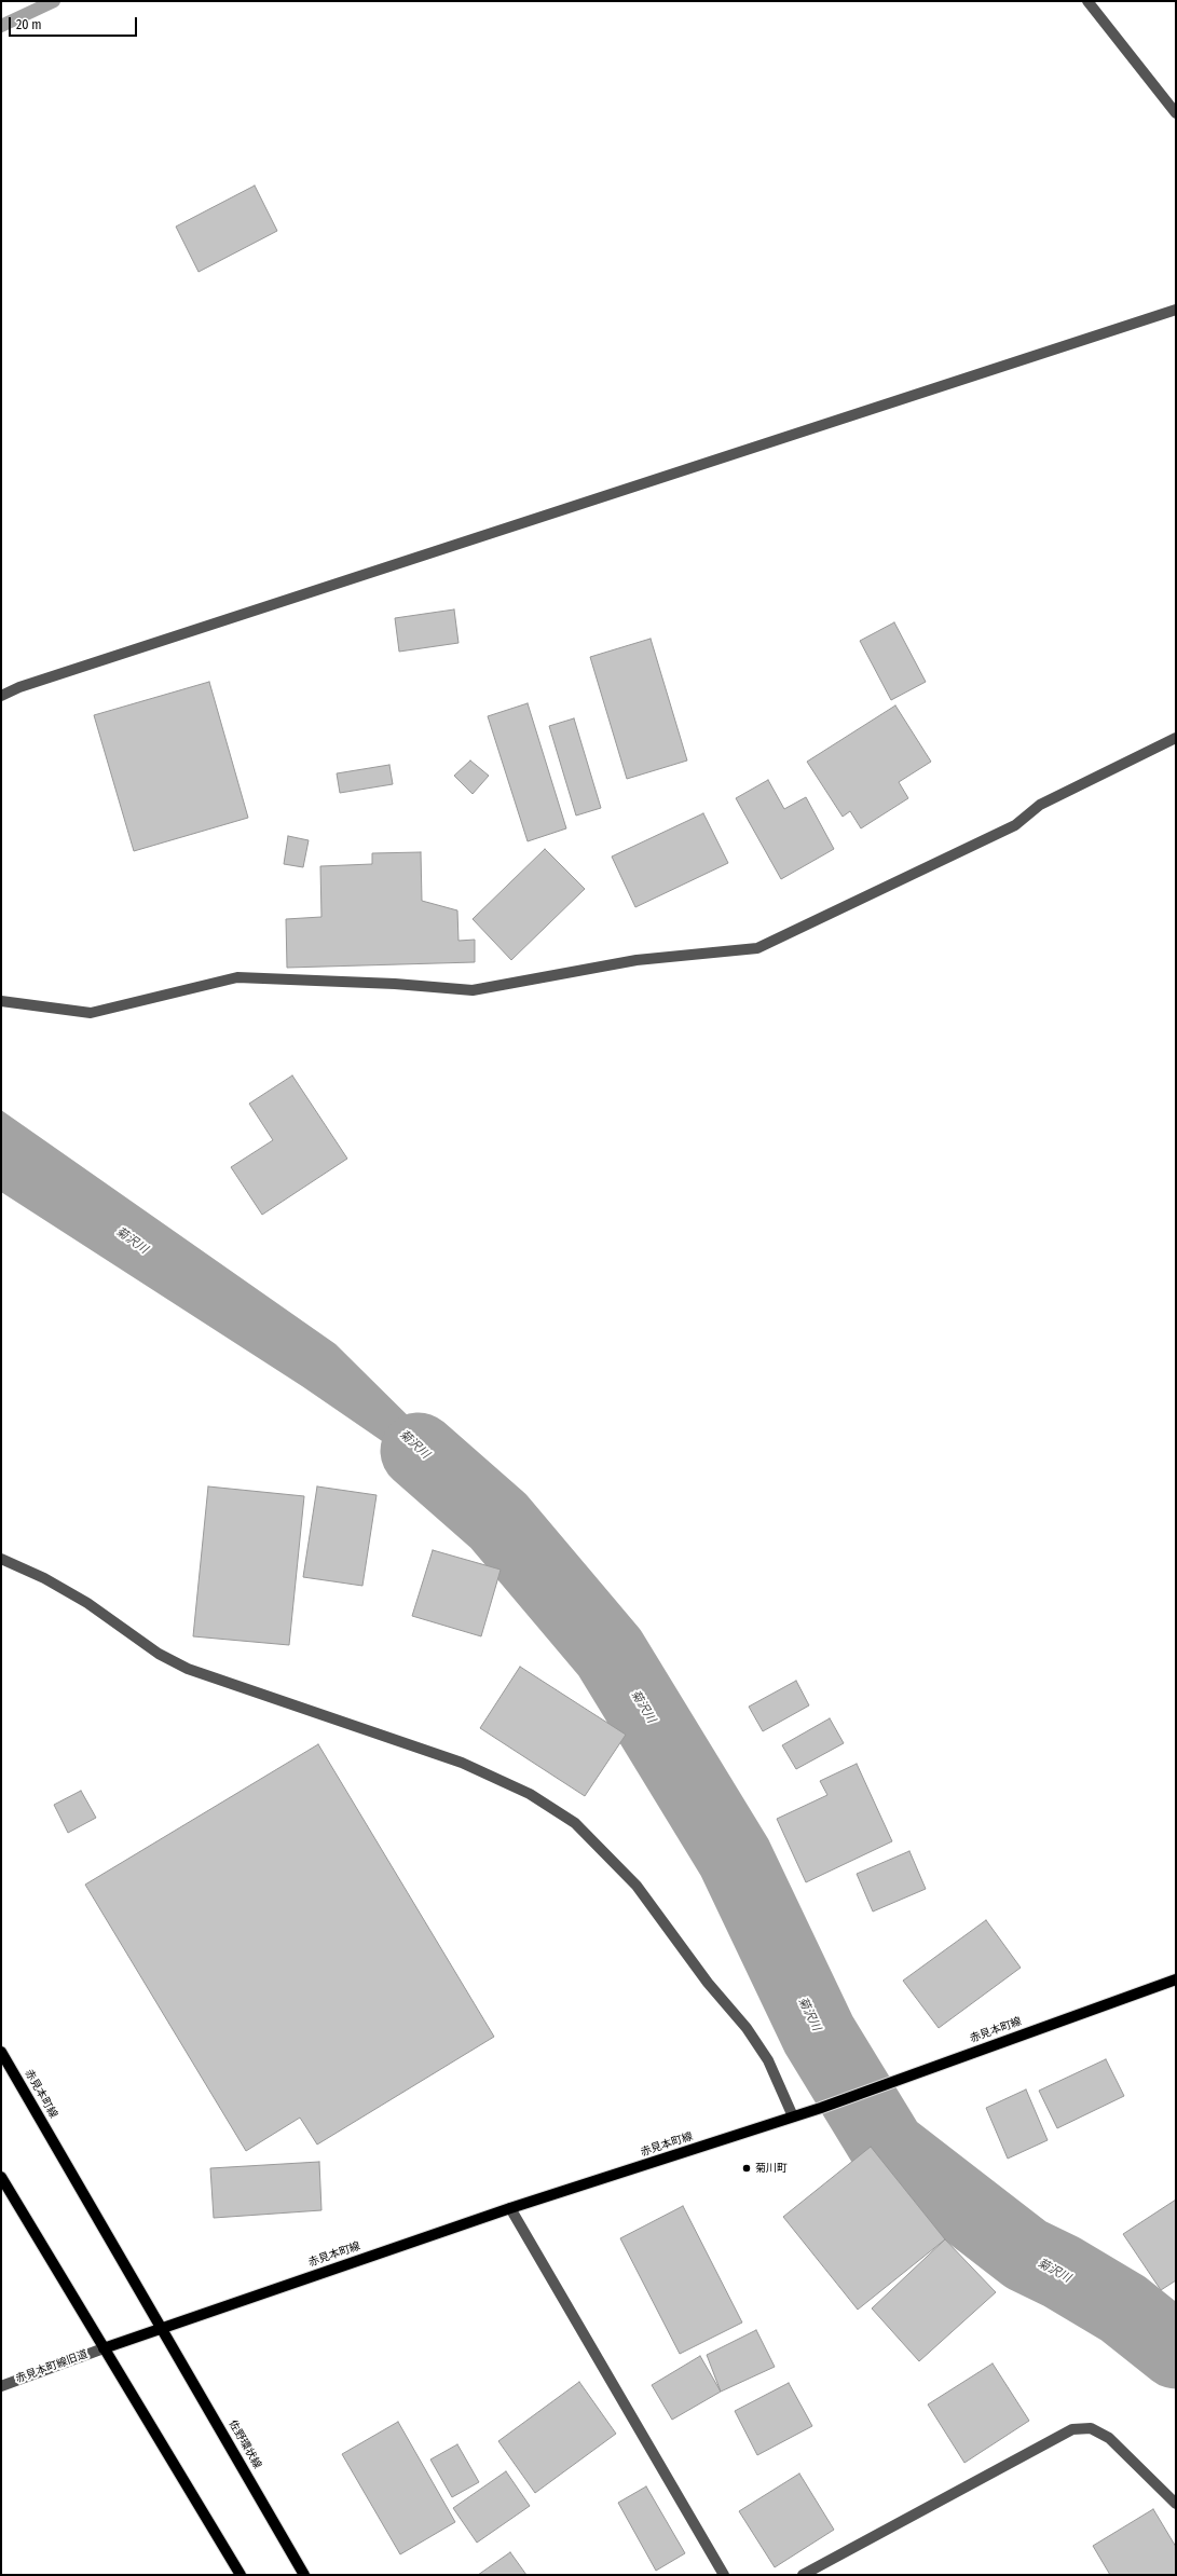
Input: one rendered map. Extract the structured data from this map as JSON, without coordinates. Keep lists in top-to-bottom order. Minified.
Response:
{"streets":{"main road":["赤見本町線","佐野環状線"],"street":["赤見本町線旧道"]},"crossings":[["赤見本町線","赤見本町線旧道"],["赤見本町線","佐野環状線"]],"water":["菊沢川"],"places":["菊川町"],"scale_bar":"20 m"}
